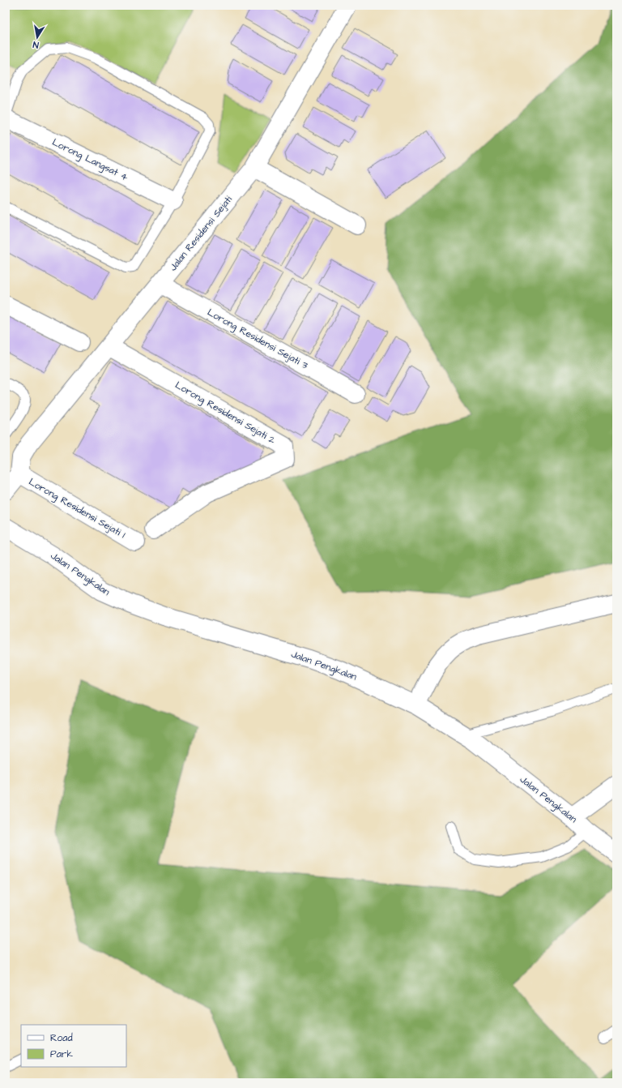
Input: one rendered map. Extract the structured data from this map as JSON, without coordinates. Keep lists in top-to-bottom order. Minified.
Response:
{"streets":{"street":["Lorong Langsat 4","Jalan Residensi Sejati","Lorong Residensi Sejati 3","Lorong Residensi Sejati 2","Lorong Residensi Sejati 1","Jalan Pengkalan"]},"crossings":[["Jalan Residensi Sejati","Lorong Residensi Sejati 3"],["Jalan Residensi Sejati","Lorong Residensi Sejati 2"],["Jalan Residensi Sejati","Lorong Residensi Sejati 1"]],"legend":["Road","Park"],"north":"bottom"}
